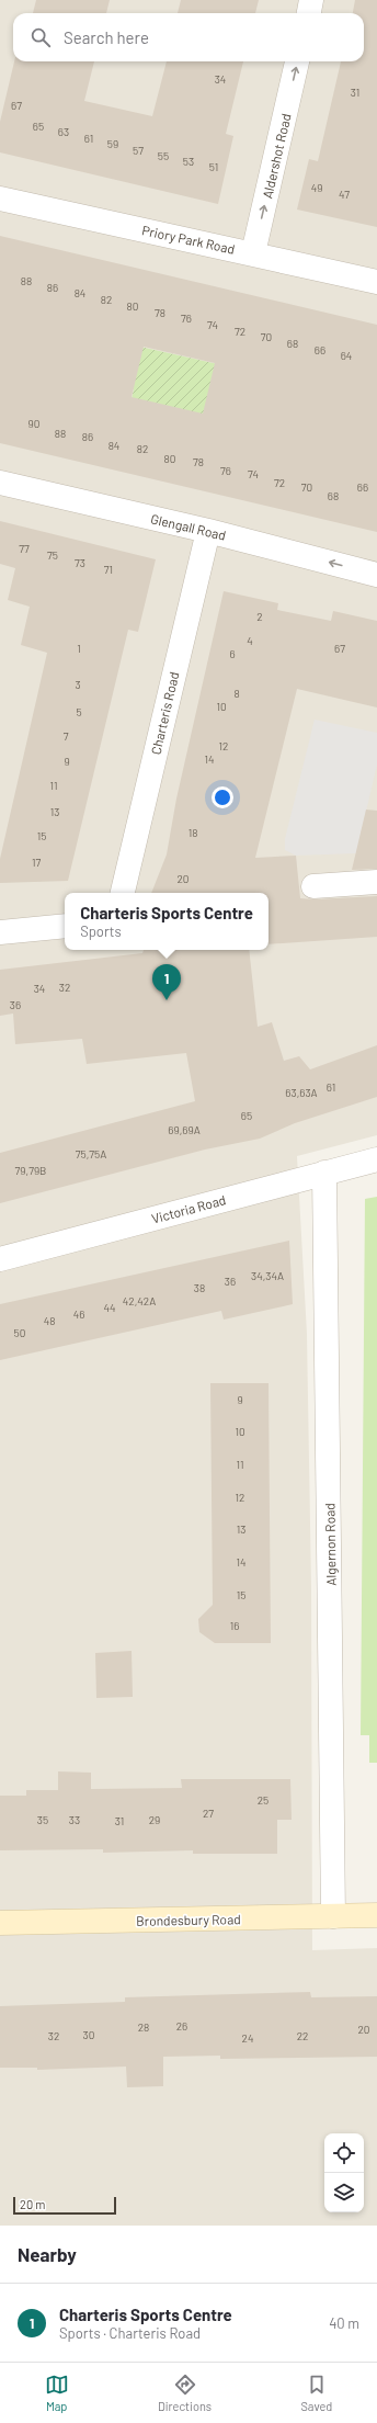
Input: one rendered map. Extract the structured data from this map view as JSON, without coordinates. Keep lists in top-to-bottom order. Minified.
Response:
{"streets":{"main road":["Brondesbury Road"],"street":["Aldershot Road","Priory Park Road","Glengall Road","Charteris Road","Victoria Road","Algernon Road"]},"crossings":[["Aldershot Road","Priory Park Road"],["Glengall Road","Charteris Road"],["Victoria Road","Algernon Road"],["Algernon Road","Brondesbury Road"]],"one_way":["Aldershot Road","Glengall Road"],"house_numbers":["34","31","67","65","63","61","59","57","55","53","51","49","47","88","86","84","82","80","78","76","74","72","70","68","66","64","90","88","86","84","82","80","78","76","74","72","70","66","68","77","75","73","71","2","4","1","67","6","3","8","10","5","7","12","14","9","11","13","18","15","17","20","32","34","36","61","63,63A","65","69,69A","75,75A","79,79B","34,34A","36","38","42,42A","44","46","48","50","9","10","11","12","13","14","15","16","25","27","35","33","29","31","26","28","20","30","32","22","24"],"scale_bar":"20 m","page":{"search":"Search here","popup":["Charteris Sports Centre","Sports"],"pins":"1","scale":"20 m","heading":"Nearby","list":[{"mark":"1","name":"Charteris Sports Centre","note":"Sports · Charteris Road","value":"40 m"}],"nav":["Map","Directions","Saved"]}}
